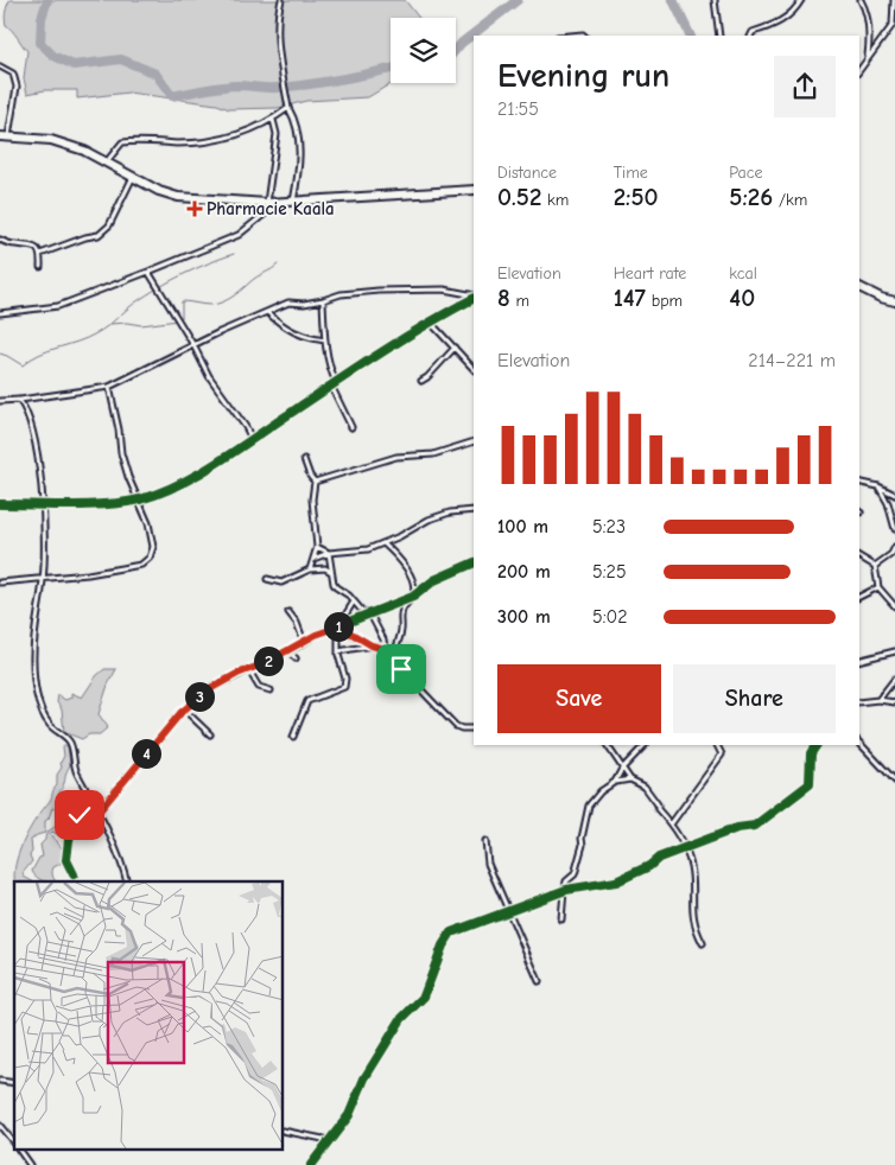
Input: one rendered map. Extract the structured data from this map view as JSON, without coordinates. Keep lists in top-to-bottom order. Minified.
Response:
{"places":{"health":["Pharmacie Kaala"]},"page":{"heading":["Evening run","21:55"],"stats":[["Distance","0.52 km"],["Time","2:50"],["Pace","5:26 /km"],["Elevation","8 m"],["Heart rate","147 bpm"],["kcal","40"]],"chart":["Elevation","214–221 m"],"list":[{"name":"100 m","note":"5:23"},{"name":"200 m","note":"5:25"},{"name":"300 m","note":"5:02"}],"pins":["1","2","3","4"],"buttons":["Save","Share"]}}
